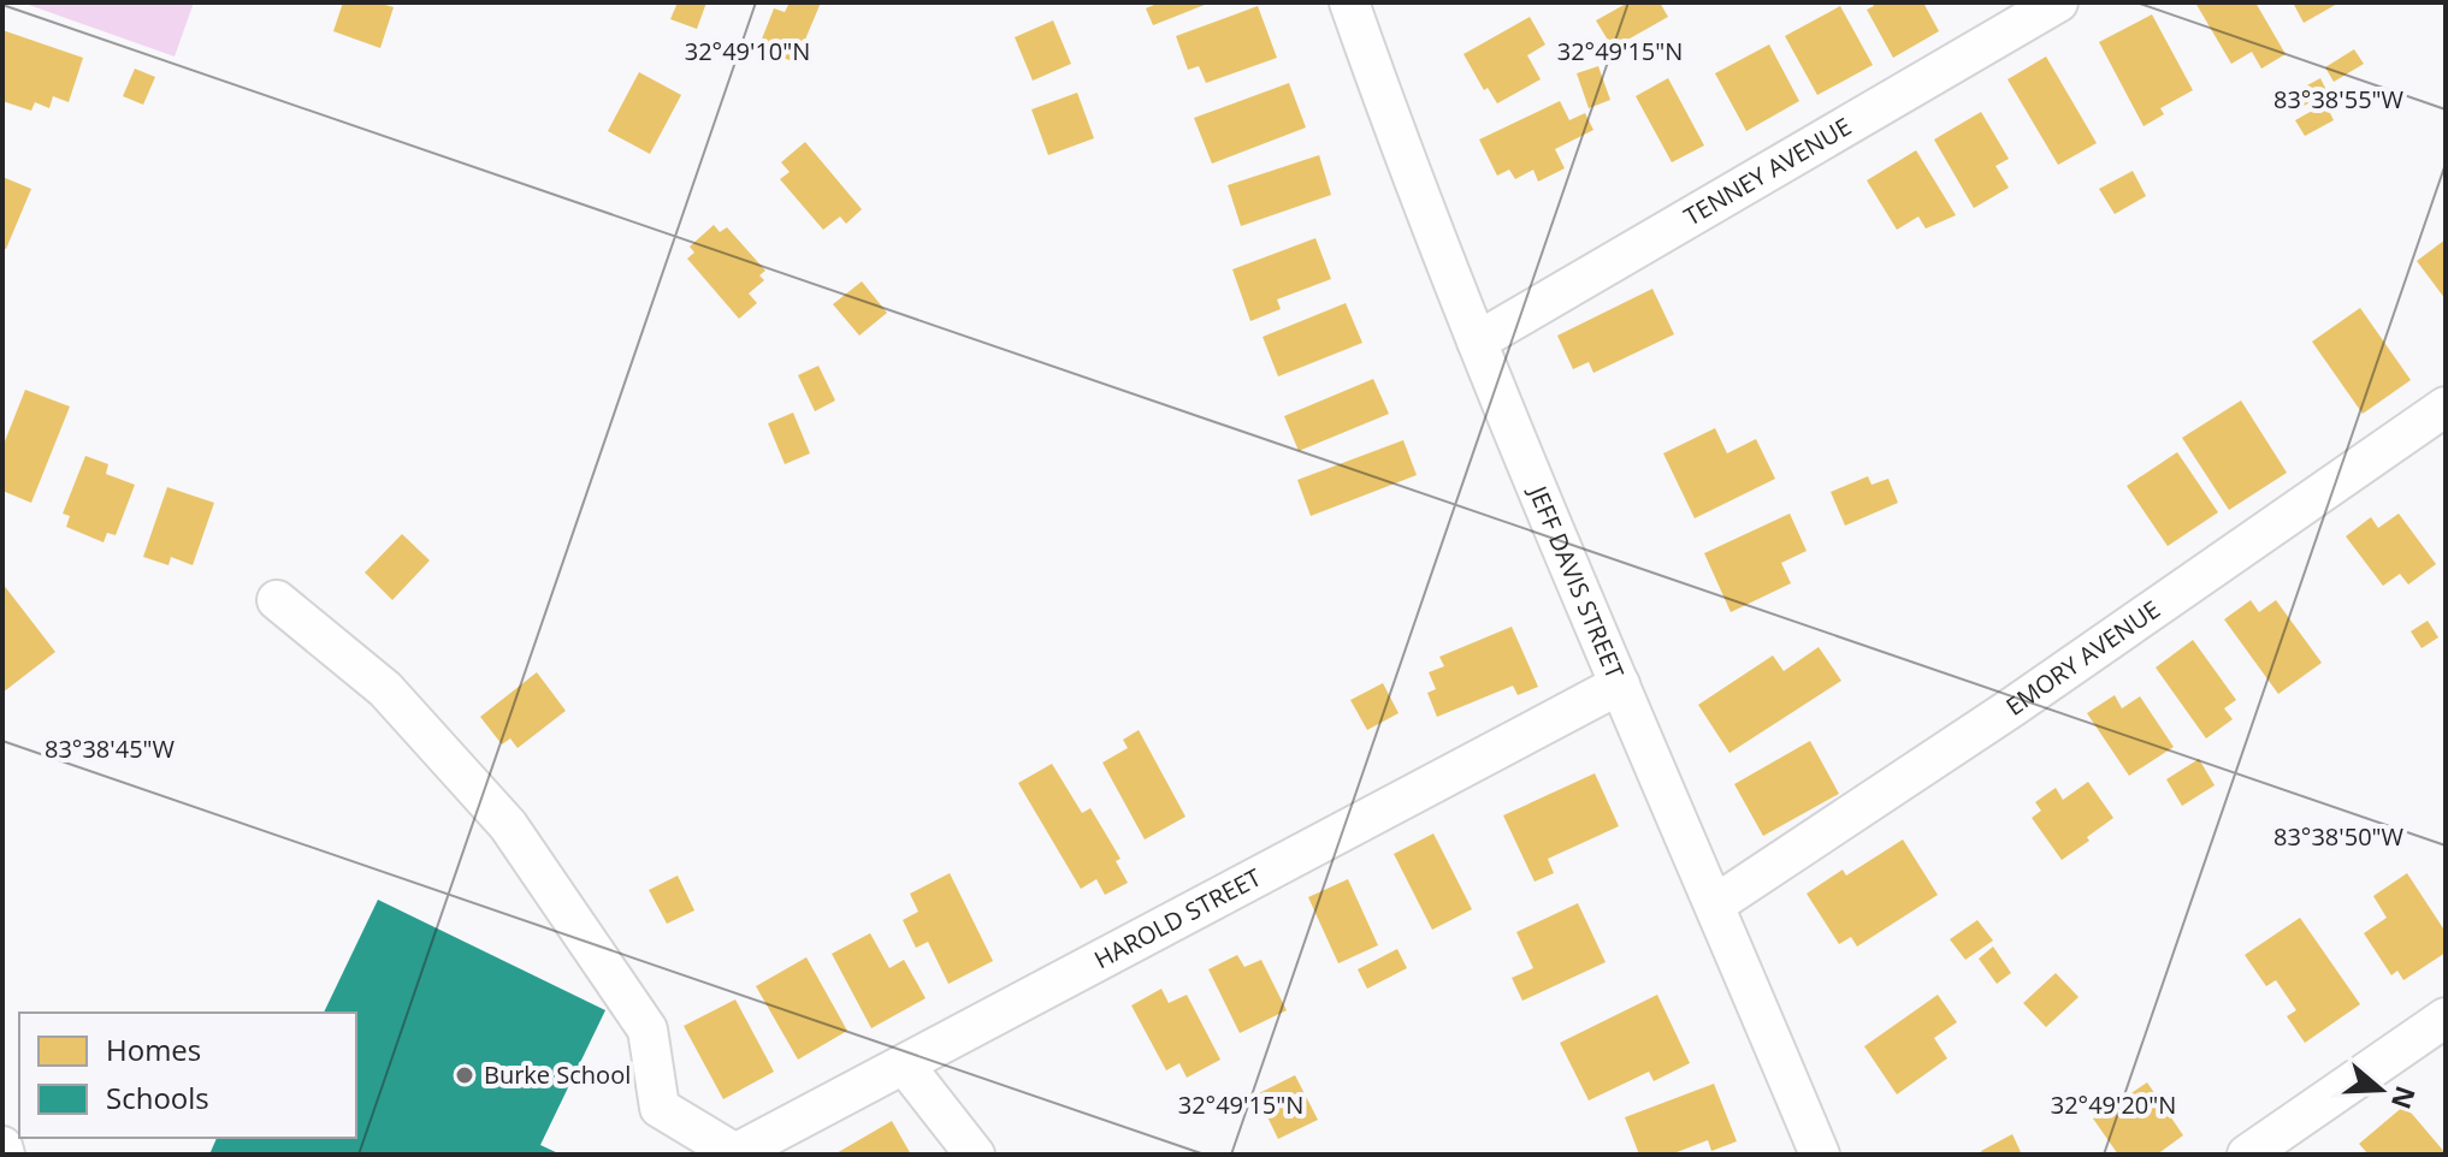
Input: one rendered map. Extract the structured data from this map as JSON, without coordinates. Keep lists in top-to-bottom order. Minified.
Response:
{"streets":{"street":["TENNEY AVENUE","JEFF DAVIS STREET","EMORY AVENUE","HAROLD STREET"]},"crossings":[["TENNEY AVENUE","JEFF DAVIS STREET"],["JEFF DAVIS STREET","EMORY AVENUE"],["JEFF DAVIS STREET","HAROLD STREET"]],"places":["Burke School"],"legend":["Homes","Schools"],"north":"right","coordinates":["32°49'10\"N","32°49'15\"N","83°38'55\"W","83°38'45\"W","83°38'50\"W","32°49'20\"N"]}
